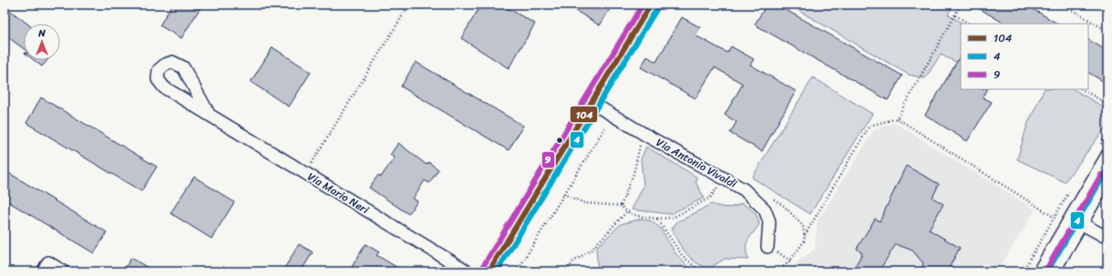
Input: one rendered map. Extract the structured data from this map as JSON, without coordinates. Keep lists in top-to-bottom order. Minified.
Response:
{"streets":{"street":["Via Antonio Vivaldi","Via Mario Neri"]},"lines":["transit line 104","transit line 9","transit line 4"],"legend":["104","4","9"],"north":"top"}
